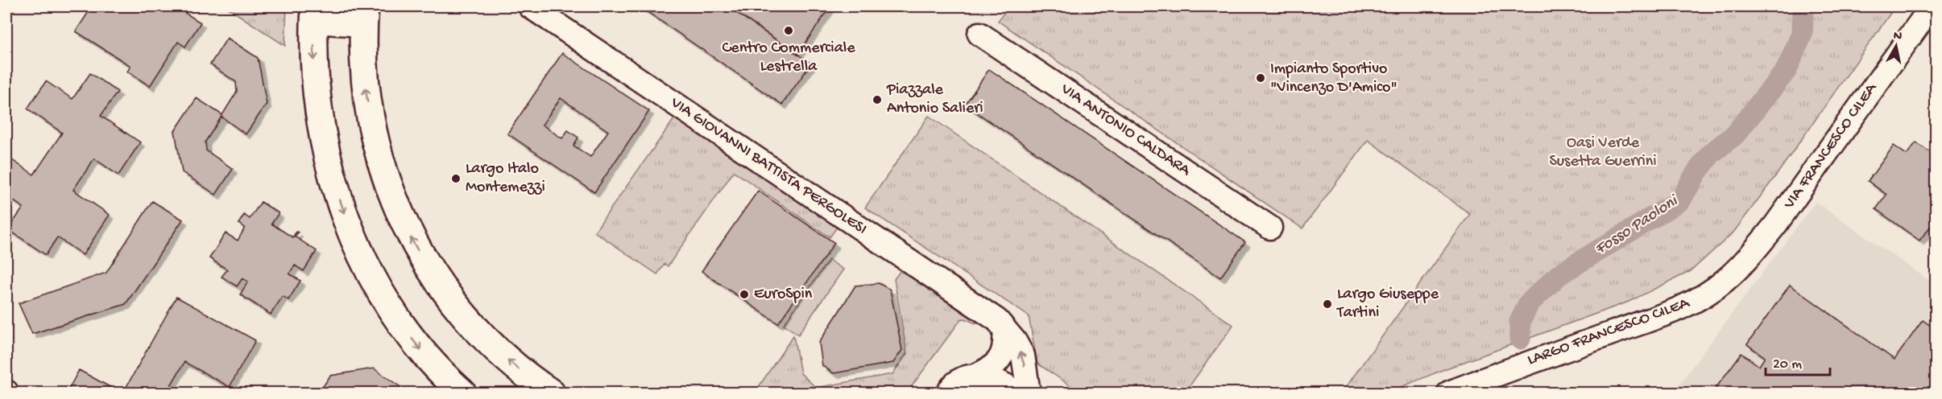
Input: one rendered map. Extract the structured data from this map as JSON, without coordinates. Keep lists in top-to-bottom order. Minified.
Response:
{"streets":{"street":["VIA ANTONIO CALDARA","VIA FRANCESCO CILEA","VIA GIOVANNI BATTISTA PERGOLESI","LARGO FRANCESCO CILEA"]},"crossings":[["VIA FRANCESCO CILEA","LARGO FRANCESCO CILEA"]],"water":["Fosso Paoloni"],"parks":["Oasi Verde Susetta Guerrini"],"places":["Centro Commerciale Lestrella","Impianto Sportivo \"Vincenzo D'Amico\"","Piazzale Antonio Salieri","Largo Italo Montemezzi","EuroSpin","Largo Giuseppe Tartini"],"scale_bar":"20 m","north":"top"}
